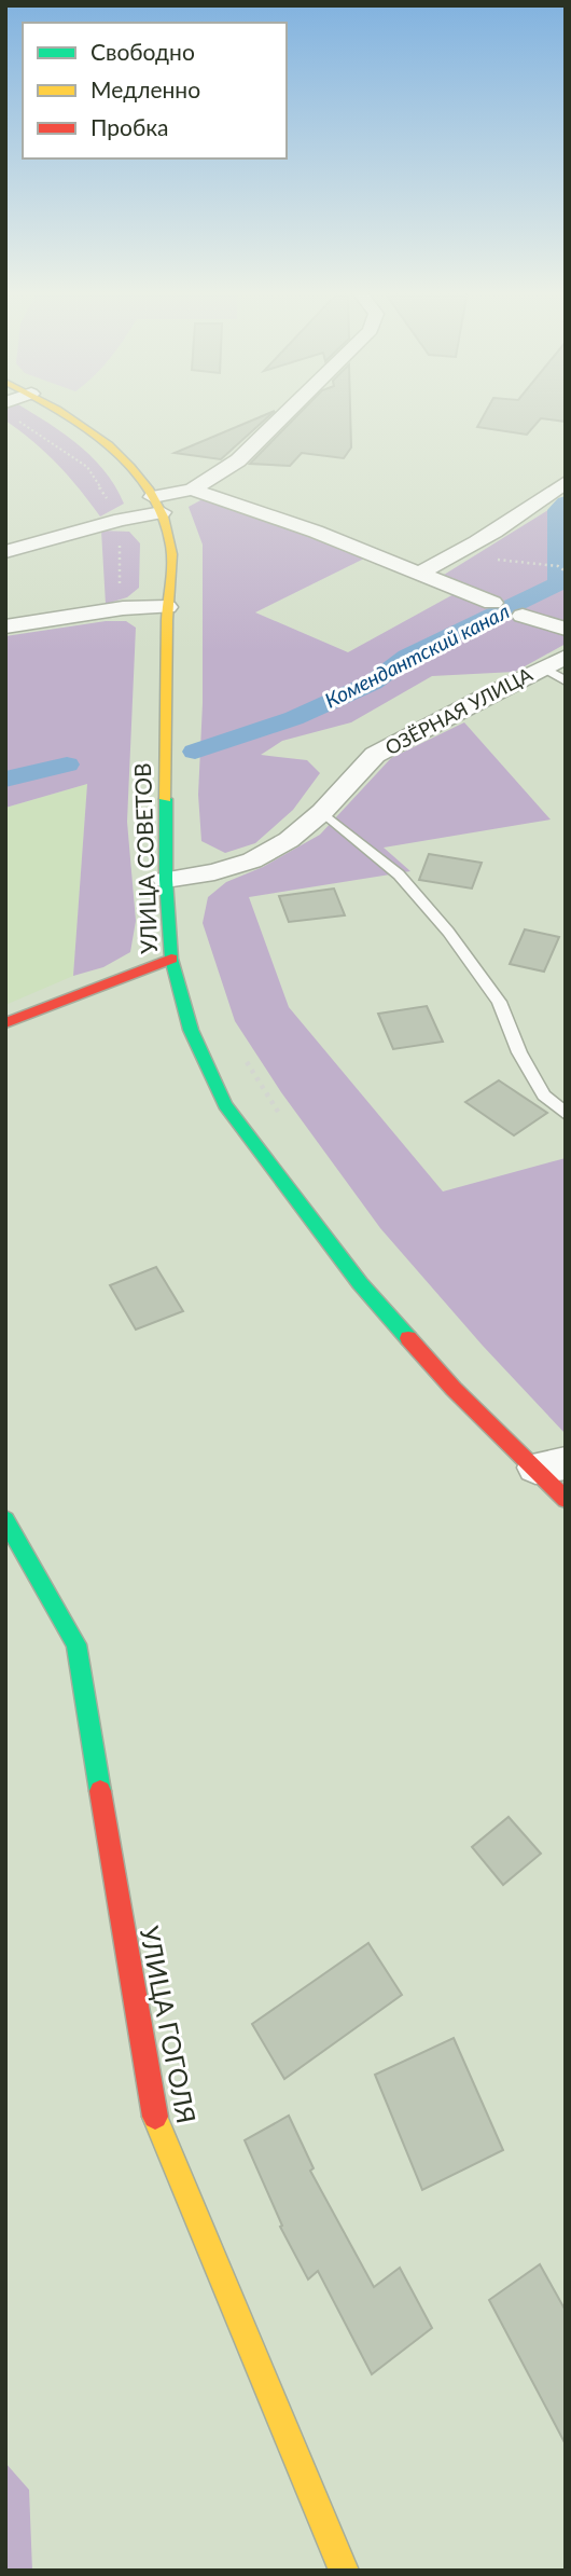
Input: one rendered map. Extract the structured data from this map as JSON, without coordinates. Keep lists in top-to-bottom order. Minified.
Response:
{"streets":{"main road":["УЛИЦА СОВЕТОВ","УЛИЦА ГОГОЛЯ"],"street":["ОЗЁРНАЯ УЛИЦА"]},"crossings":[["ОЗЁРНАЯ УЛИЦА","УЛИЦА СОВЕТОВ"]],"water":["Комендантский канал"],"legend":["Свободно","Медленно","Пробка"]}
